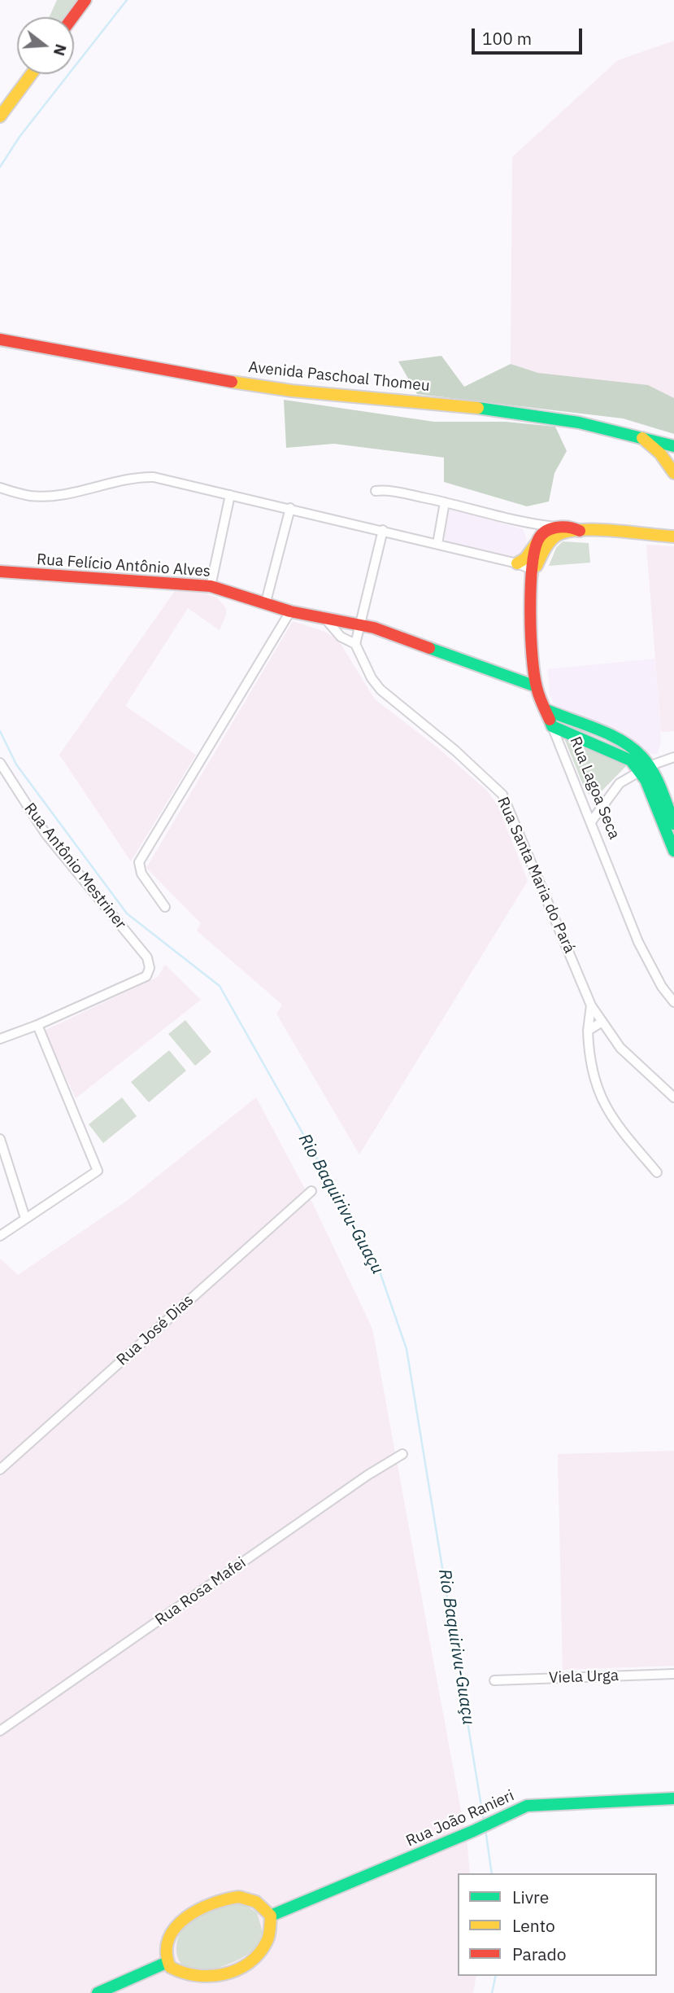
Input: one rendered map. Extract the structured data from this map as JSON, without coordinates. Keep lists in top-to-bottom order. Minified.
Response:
{"streets":{"main road":["Avenida Paschoal Thomeu","Rua Felício Antônio Alves","Rua Lagoa Seca","Rua João Ranieri"],"street":["Rua Antônio Mestriner","Rua Santa Maria do Pará","Rua José Dias","Rua Rosa Mafei","Viela Urga"]},"crossings":[["Rua Felício Antônio Alves","Rua Lagoa Seca"],["Rua Felício Antônio Alves","Rua Santa Maria do Pará"]],"water":["Rio Baquirivu-Guaçu"],"legend":["Livre","Lento","Parado"],"scale_bar":"100 m","north":"right"}
